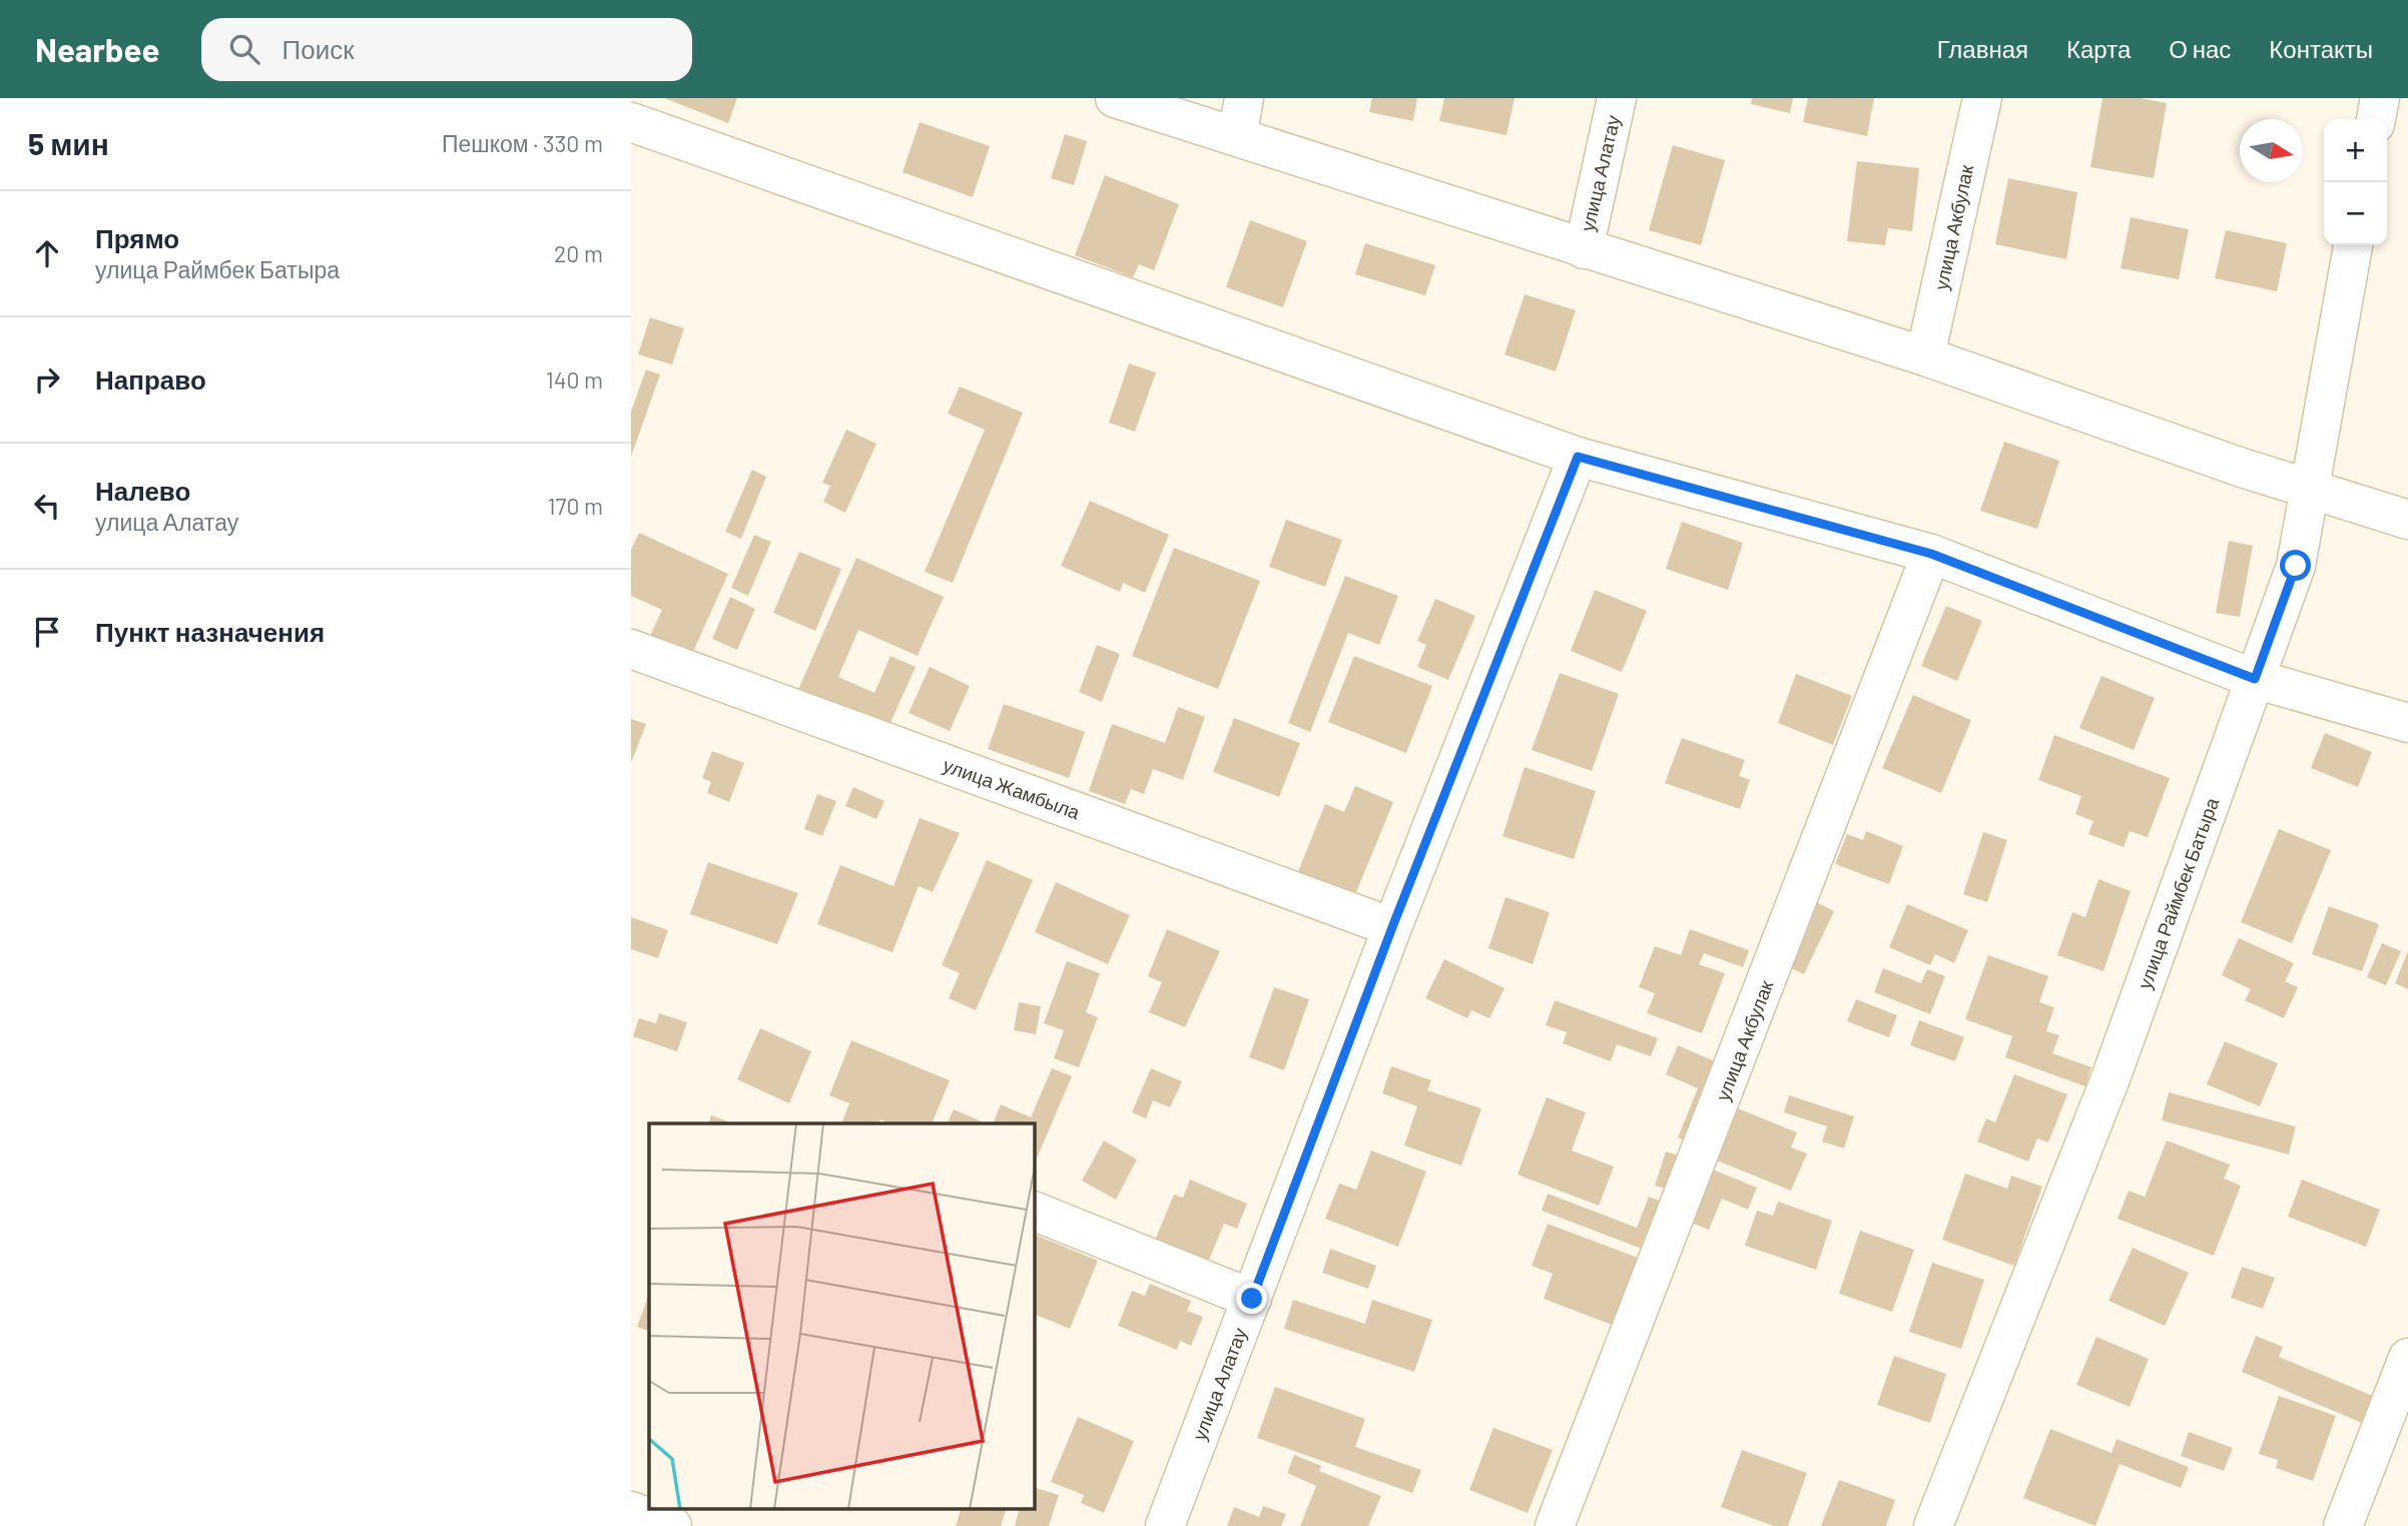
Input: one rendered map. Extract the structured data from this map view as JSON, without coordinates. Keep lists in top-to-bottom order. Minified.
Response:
{"streets":{"street":["улица Алатау","улица Акбулак","улица Жамбыла","улица Раймбек Батыра"]},"crossings":[["улица Алатау","улица Жамбыла"]],"north":"right","page":{"header":"Nearbee","search":"Поиск","nav":["Главная","Карта","О нас","Контакты"],"heading":["5 мин","Пешком · 330 m"],"map_buttons":["+","−"],"list":[["Прямо","улица Раймбек Батыра","20 m"],["Направо","140 m"],["Налево","улица Алатау","170 m"],"Пункт назначения"]}}
